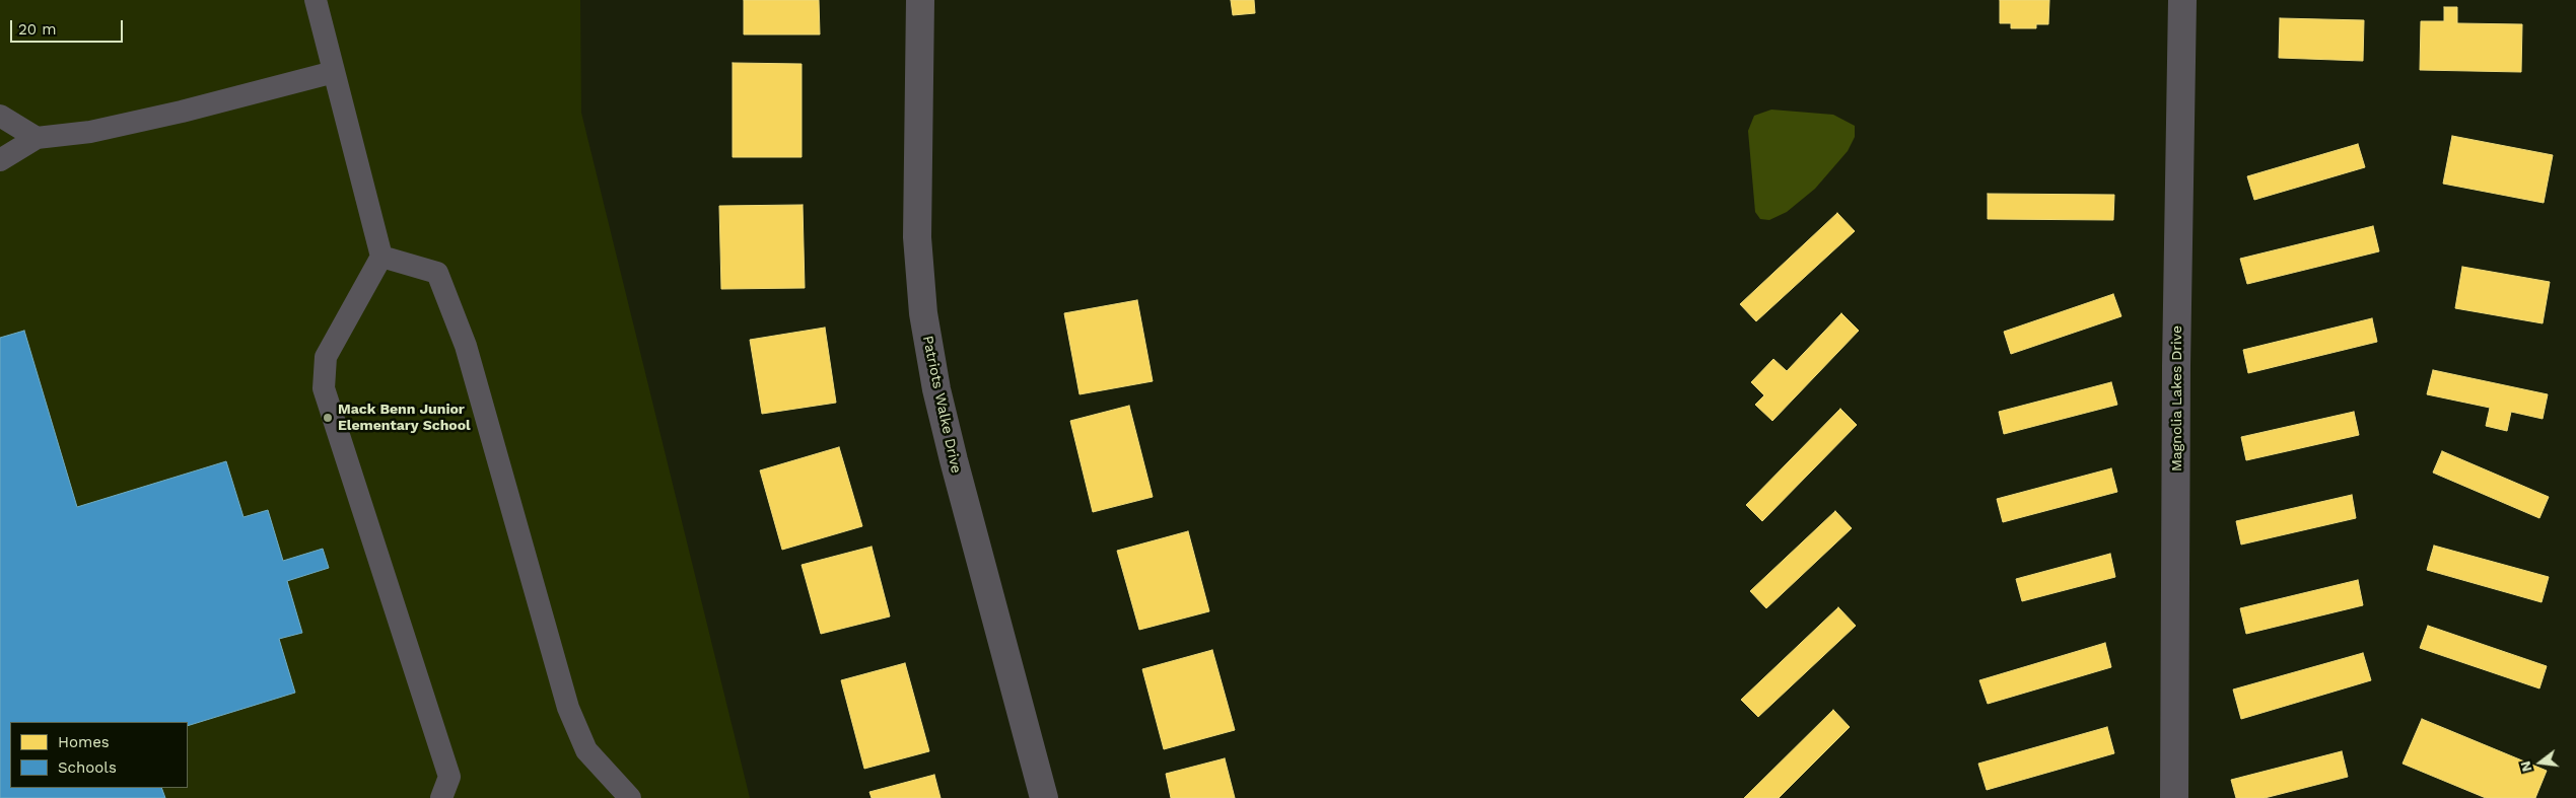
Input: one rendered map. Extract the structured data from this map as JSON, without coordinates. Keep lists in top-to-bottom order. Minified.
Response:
{"streets":{"street":["Magnolia Lakes Drive","Patriots Walke Drive"]},"places":["Mack Benn Junior Elementary School"],"legend":["Homes","Schools"],"scale_bar":"20 m","north":"left"}
